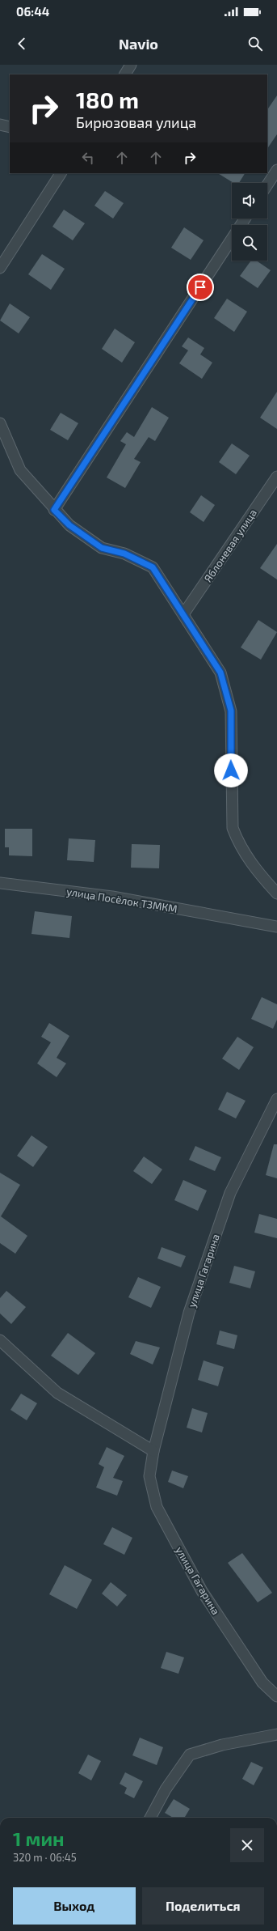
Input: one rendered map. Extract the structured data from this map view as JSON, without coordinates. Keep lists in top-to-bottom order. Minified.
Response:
{"streets":{"street":["Яблоневая улица","улица Посёлок ТЗМКМ","улица Гагарина"]},"page":{"status":"06:44","header":"Navio","turn":["180 m","Бирюзовая улица"],"heading":["1 мин","320 m · 06:45"],"buttons":["Выход","Поделиться"]}}
